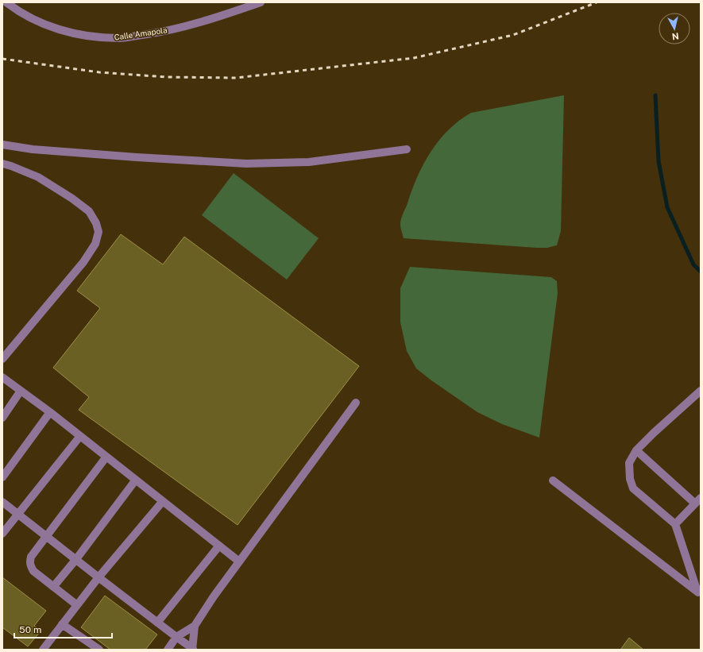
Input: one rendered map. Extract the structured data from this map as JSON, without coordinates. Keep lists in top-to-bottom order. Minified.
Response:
{"streets":{"street":["Calle Amapola"]},"scale_bar":"50 m","north":"bottom"}
